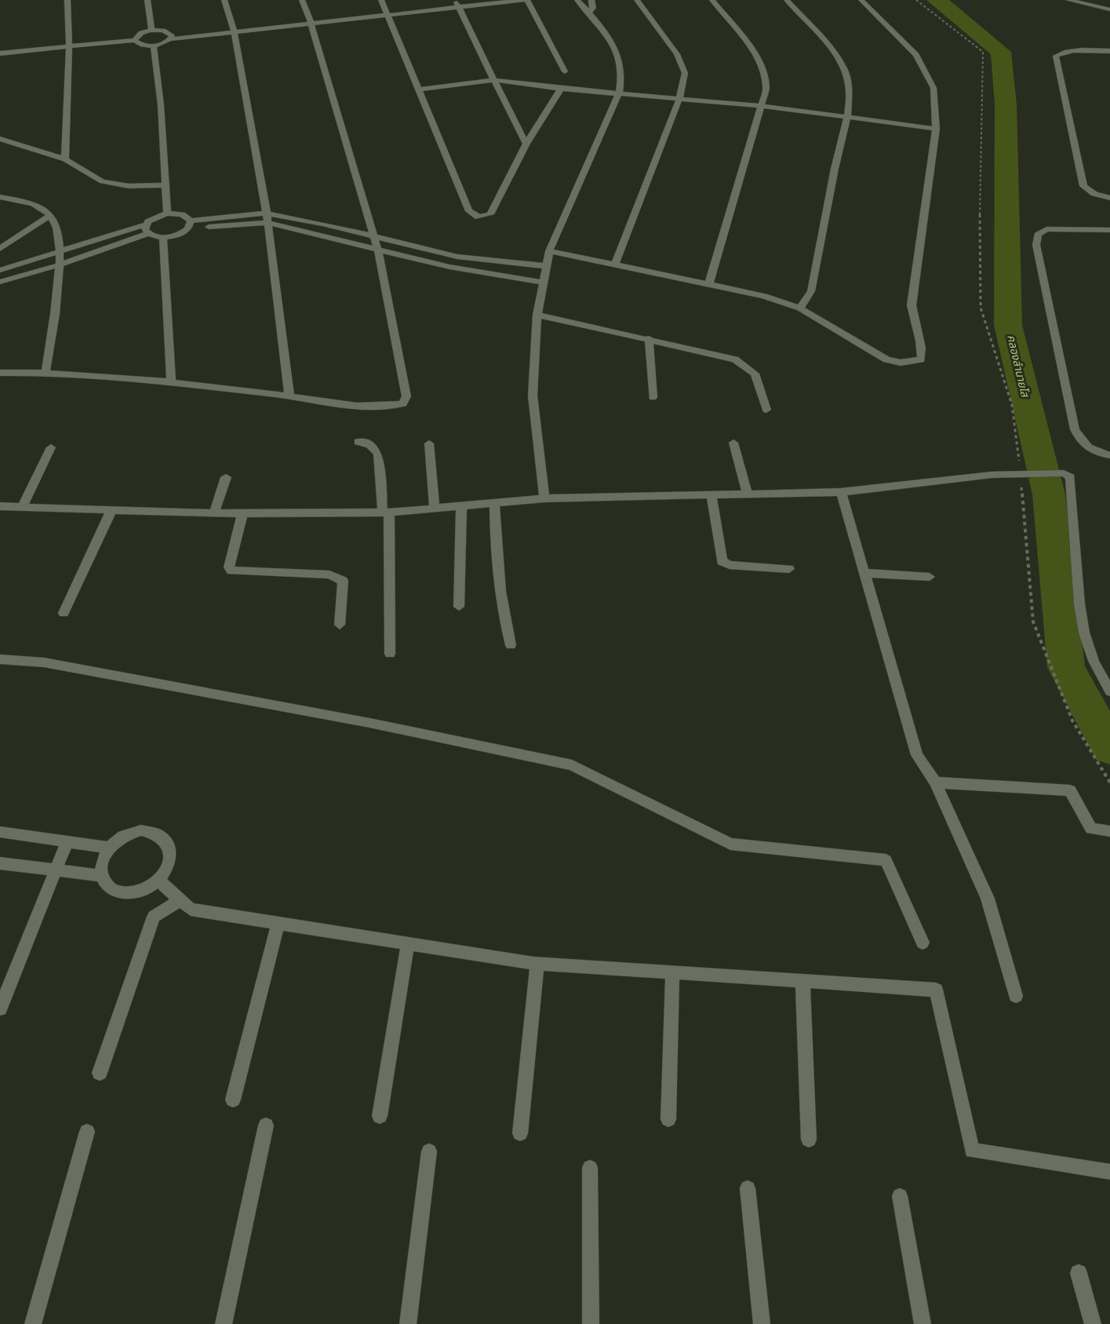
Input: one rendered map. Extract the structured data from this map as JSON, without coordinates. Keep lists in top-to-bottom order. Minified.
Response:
{"water":["คลองลำนายโส"]}
